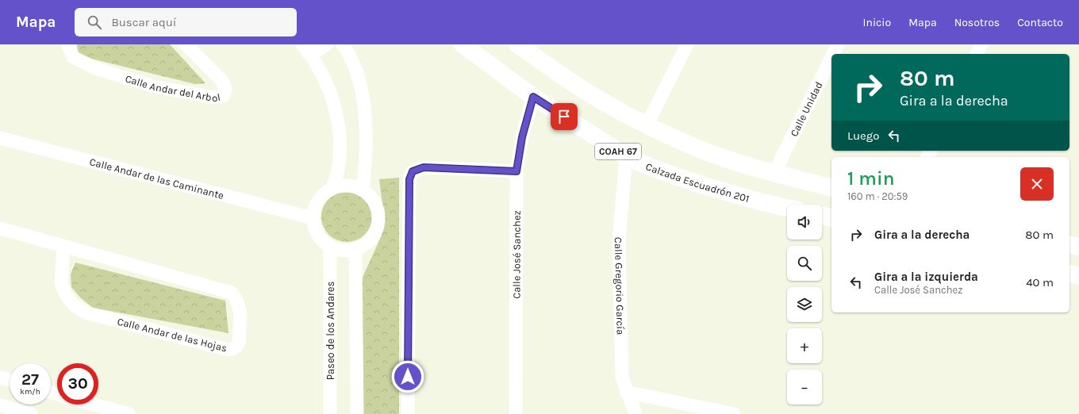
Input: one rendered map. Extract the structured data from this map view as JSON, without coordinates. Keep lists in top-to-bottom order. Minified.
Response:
{"streets":{"main road":["COAH 67","Calzada Escuadrón 201"],"street":["Calle Andar del Arbol","Calle Unidad","Calle Andar de las Caminante","Calle José Sanchez","Calle Gregorio García","Paseo de los Andares","Calle Andar de las Hojas"]},"crossings":[["Calle Andar de las Caminante","Paseo de los Andares"],["Calzada Escuadrón 201","Calle José Sanchez"],["Calzada Escuadrón 201","Calle Gregorio García"]],"page":{"header":"Mapa","search":"Buscar aquí","nav":["Inicio","Mapa","Nosotros","Contacto"],"turn":["80 m","Gira a la derecha"],"then":"Luego","heading":["1 min","160 m · 20:59"],"map_buttons":["+","−"],"list":[{"name":"Gira a la derecha","value":"80 m"},{"name":"Gira a la izquierda","note":"Calle José Sanchez","value":"40 m"}],"speed":"27 km/h","limit":"30"}}
